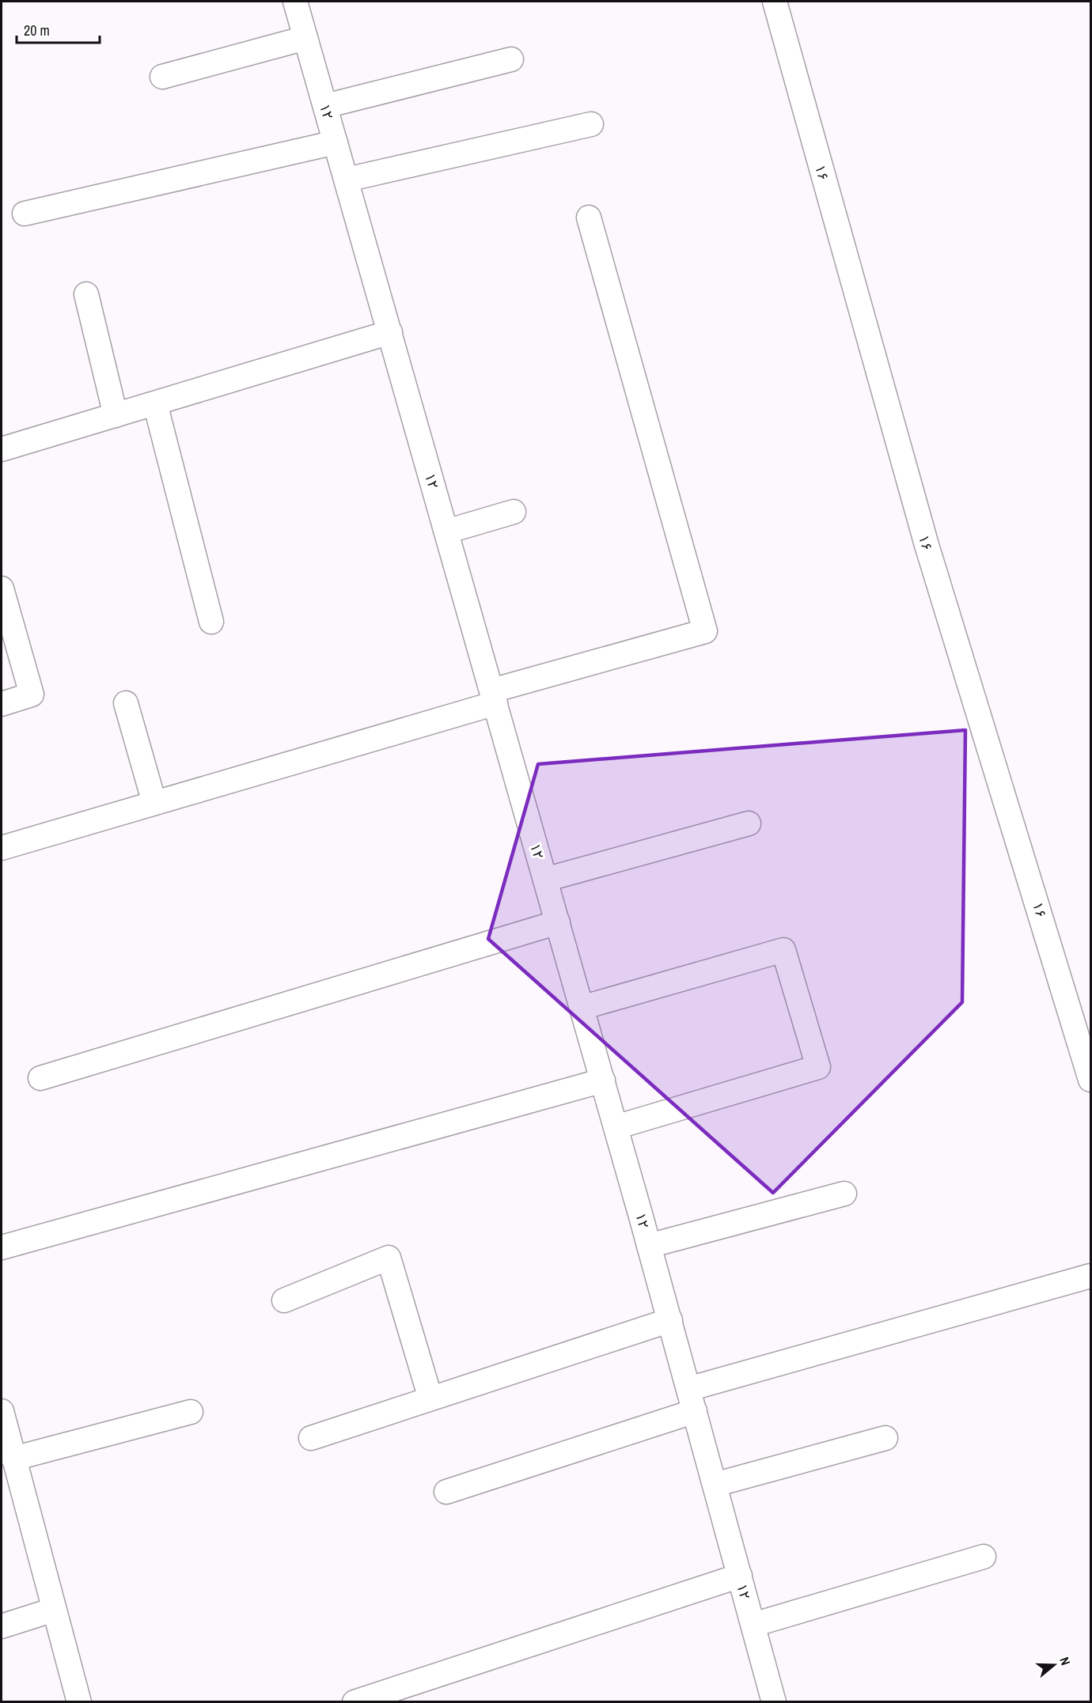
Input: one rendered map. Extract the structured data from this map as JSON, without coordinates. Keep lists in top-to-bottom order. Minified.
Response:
{"streets":{"street":["۱۲","۱۶"]},"scale_bar":"20 m","north":"right"}
